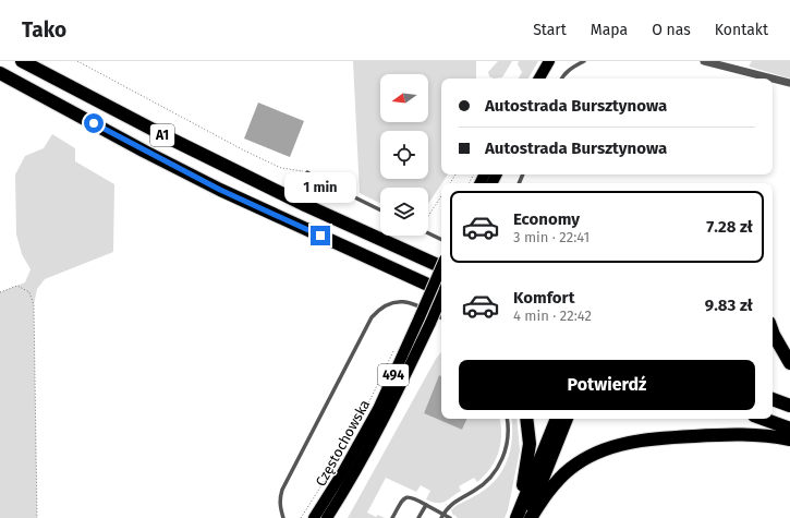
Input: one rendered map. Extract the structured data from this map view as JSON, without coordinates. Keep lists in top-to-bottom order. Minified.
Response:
{"streets":{"highway":["A1"],"main road":["494","Częstochowska"]},"north":"left","page":{"header":"Tako","nav":["Start","Mapa","O nas","Kontakt"],"banner":["Autostrada Bursztynowa","Autostrada Bursztynowa"],"bubble":"1 min","list":[{"name":"Economy","note":"3 min · 22:41","value":"7.28 zł"},{"name":"Komfort","note":"4 min · 22:42","value":"9.83 zł"}],"buttons":"Potwierdź"}}
